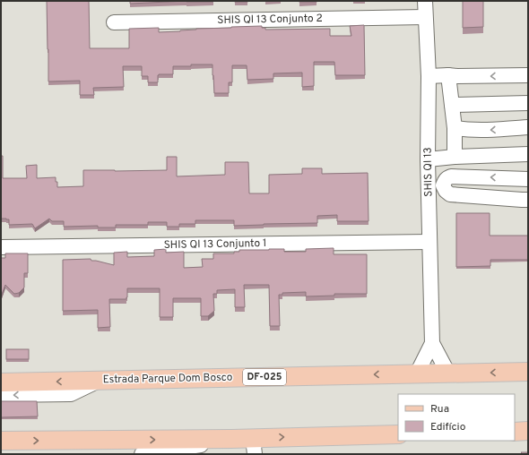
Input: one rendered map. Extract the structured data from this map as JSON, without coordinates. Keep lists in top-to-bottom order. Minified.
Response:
{"streets":{"main road":["DF-025","Estrada Parque Dom Bosco"],"street":["SHIS QI 13 Conjunto 2","SHIS QI 13","SHIS QI 13 Conjunto 1"]},"crossings":[["SHIS QI 13 Conjunto 2","SHIS QI 13"],["SHIS QI 13","SHIS QI 13 Conjunto 1"],["SHIS QI 13","Estrada Parque Dom Bosco"]],"legend":["Rua","Edifício"]}
